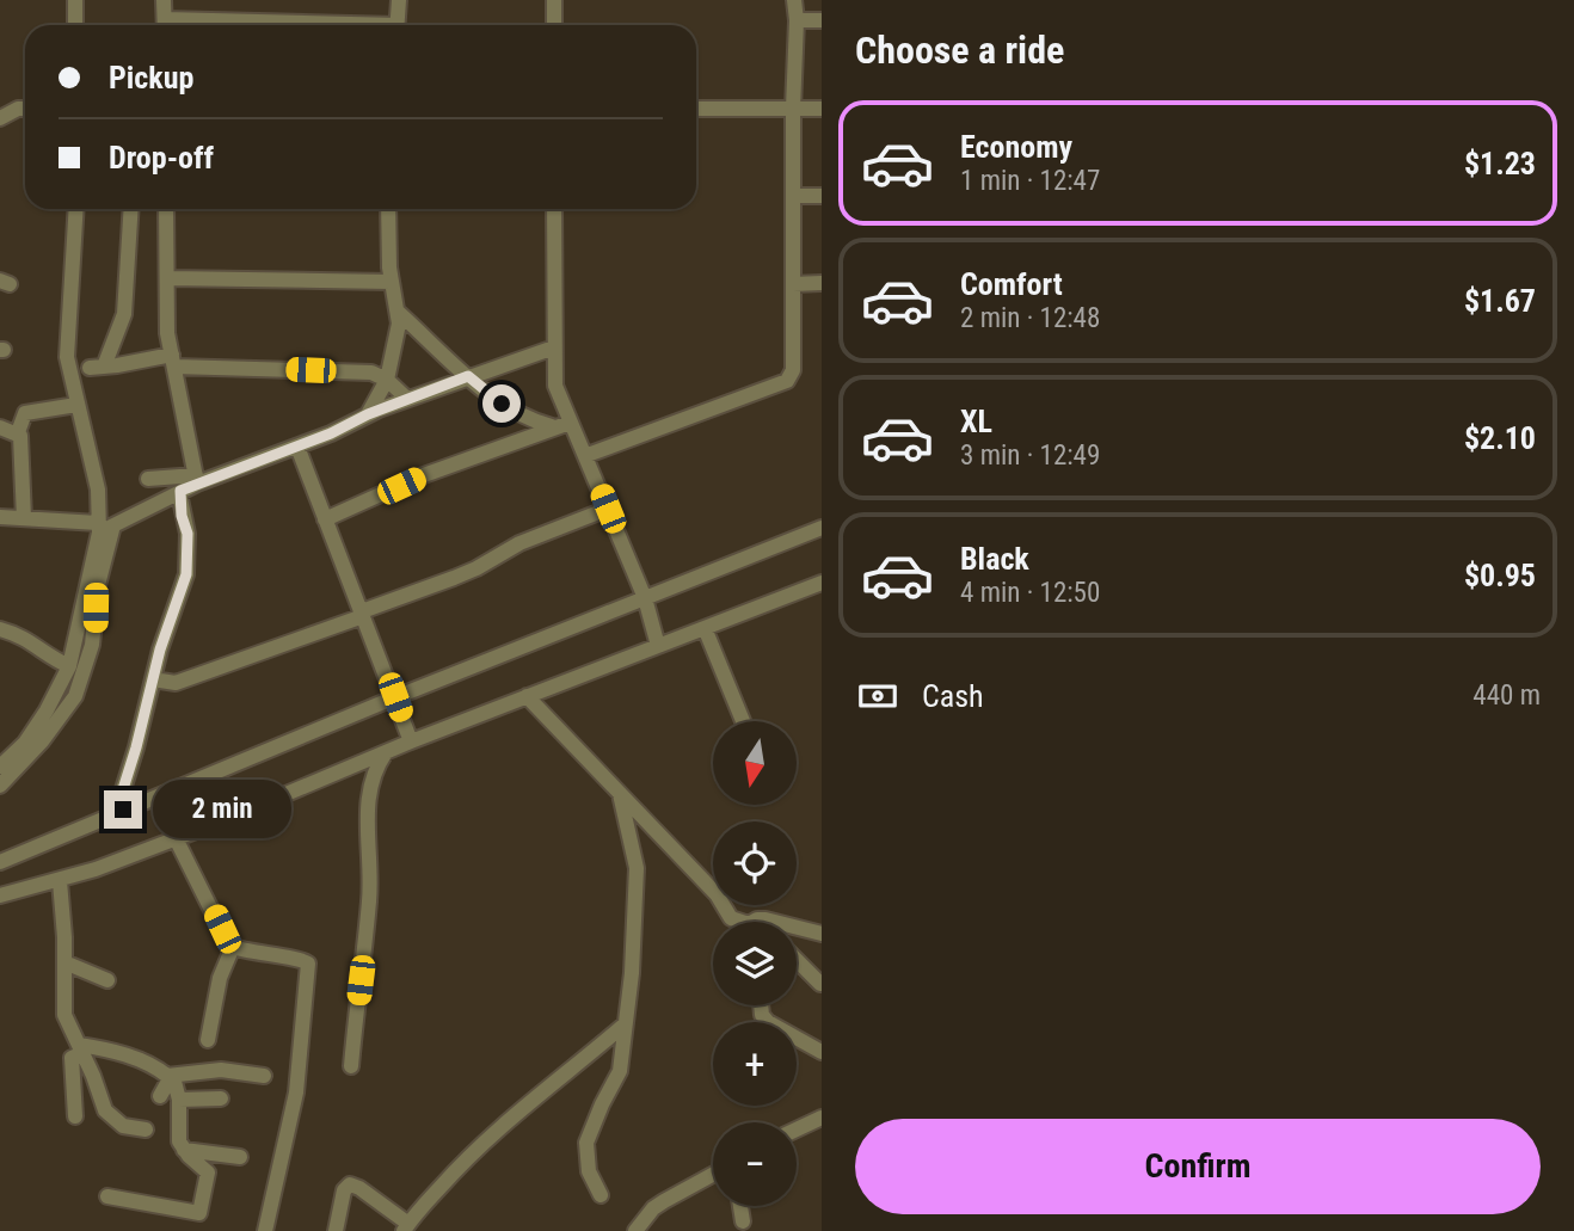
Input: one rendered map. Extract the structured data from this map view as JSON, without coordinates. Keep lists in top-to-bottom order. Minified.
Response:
{"north":"bottom","page":{"heading":"Choose a ride","banner":["Pickup","Drop-off"],"list":[{"name":"Economy","note":"1 min · 12:47","value":"$1.23"},{"name":"Comfort","note":"2 min · 12:48","value":"$1.67"},{"name":"XL","note":"3 min · 12:49","value":"$2.10"},{"name":"Black","note":"4 min · 12:50","value":"$0.95"}],"pay":["Cash","440 m"],"map_buttons":["+","−"],"bubble":"2 min","buttons":"Confirm"}}
